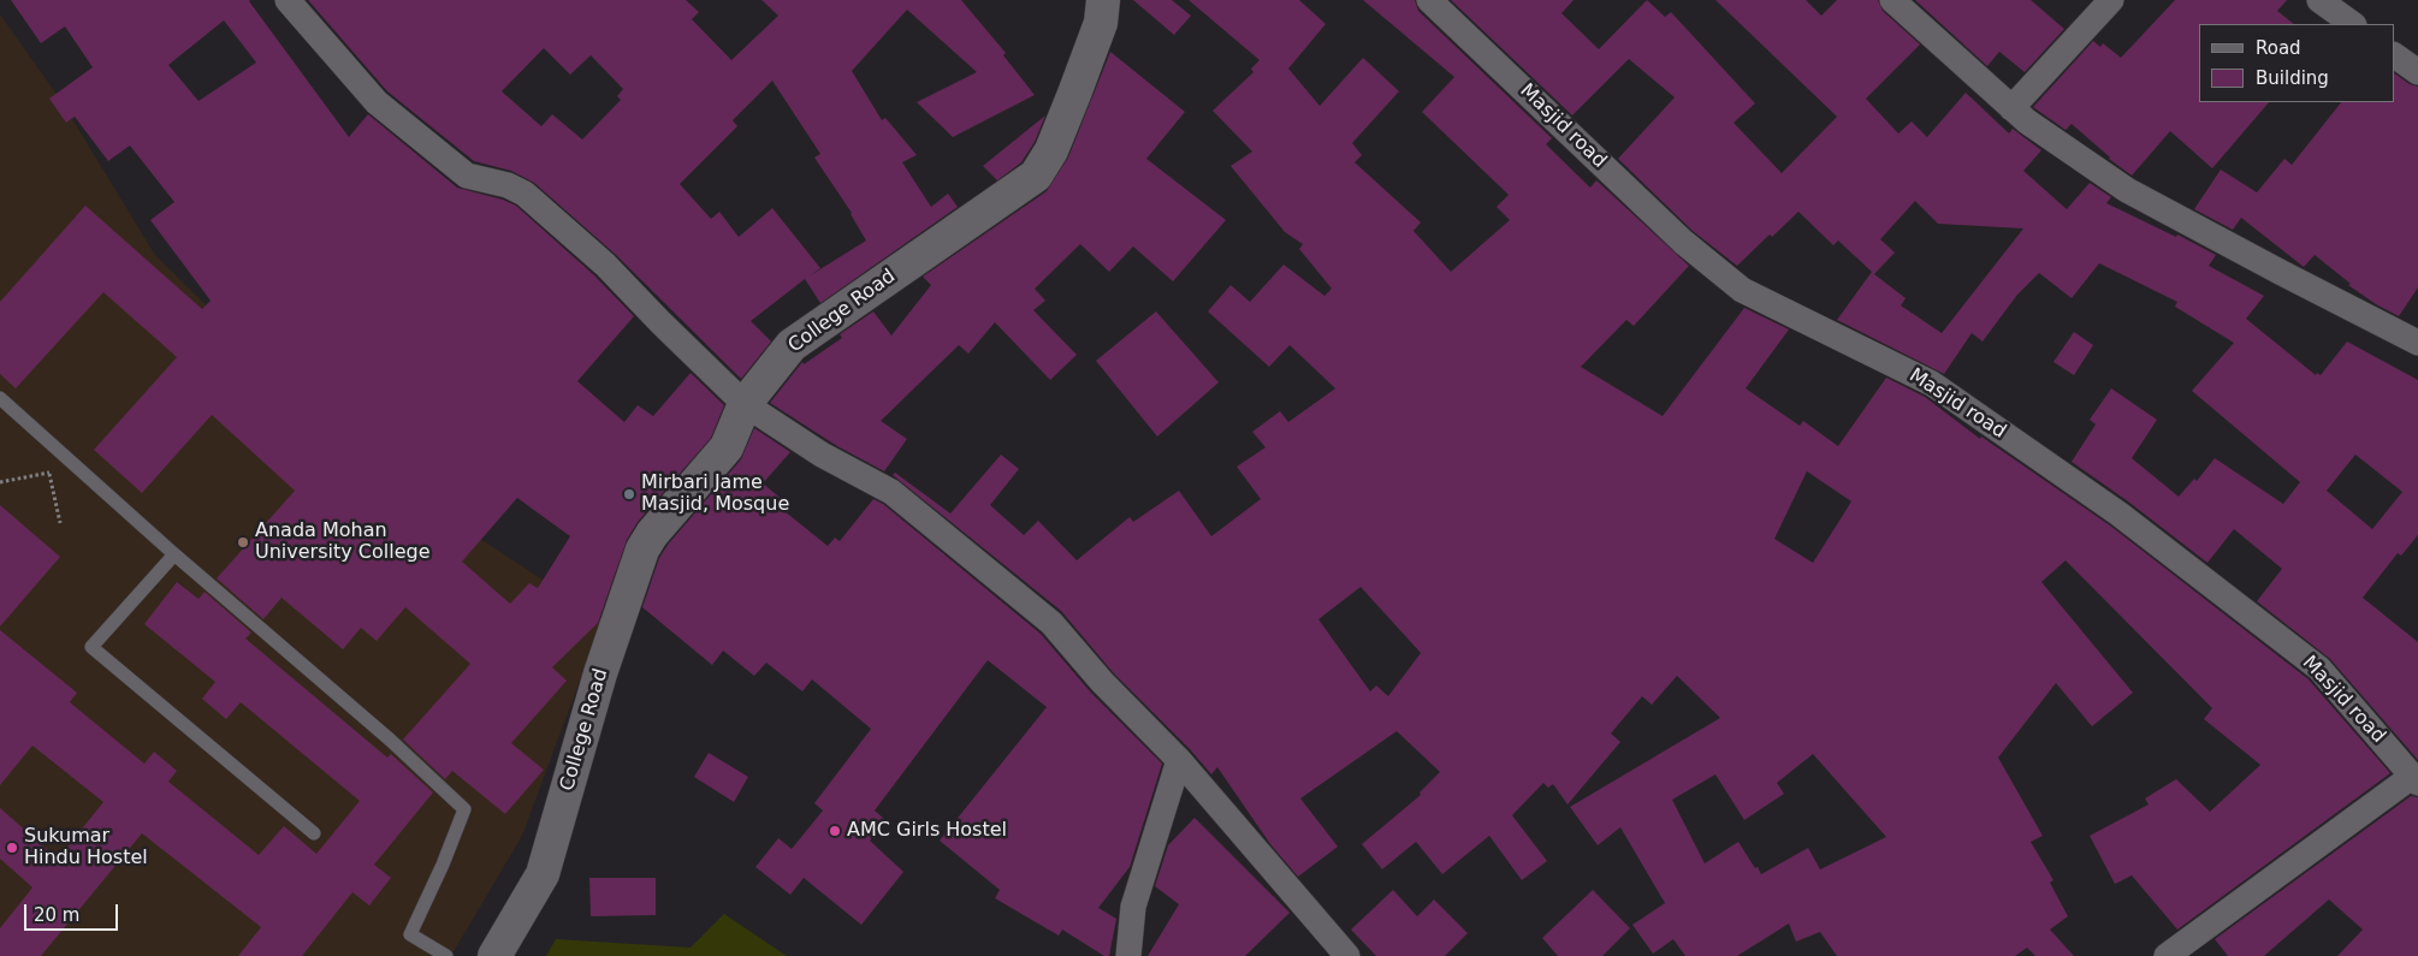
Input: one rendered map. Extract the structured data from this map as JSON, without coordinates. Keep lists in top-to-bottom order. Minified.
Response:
{"streets":{"street":["Masjid road","College Road"]},"places":["Mirbari Jame Masjid, Mosque","Anada Mohan University College","AMC Girls Hostel","Sukumar Hindu Hostel"],"legend":["Road","Building"],"scale_bar":"20 m"}
